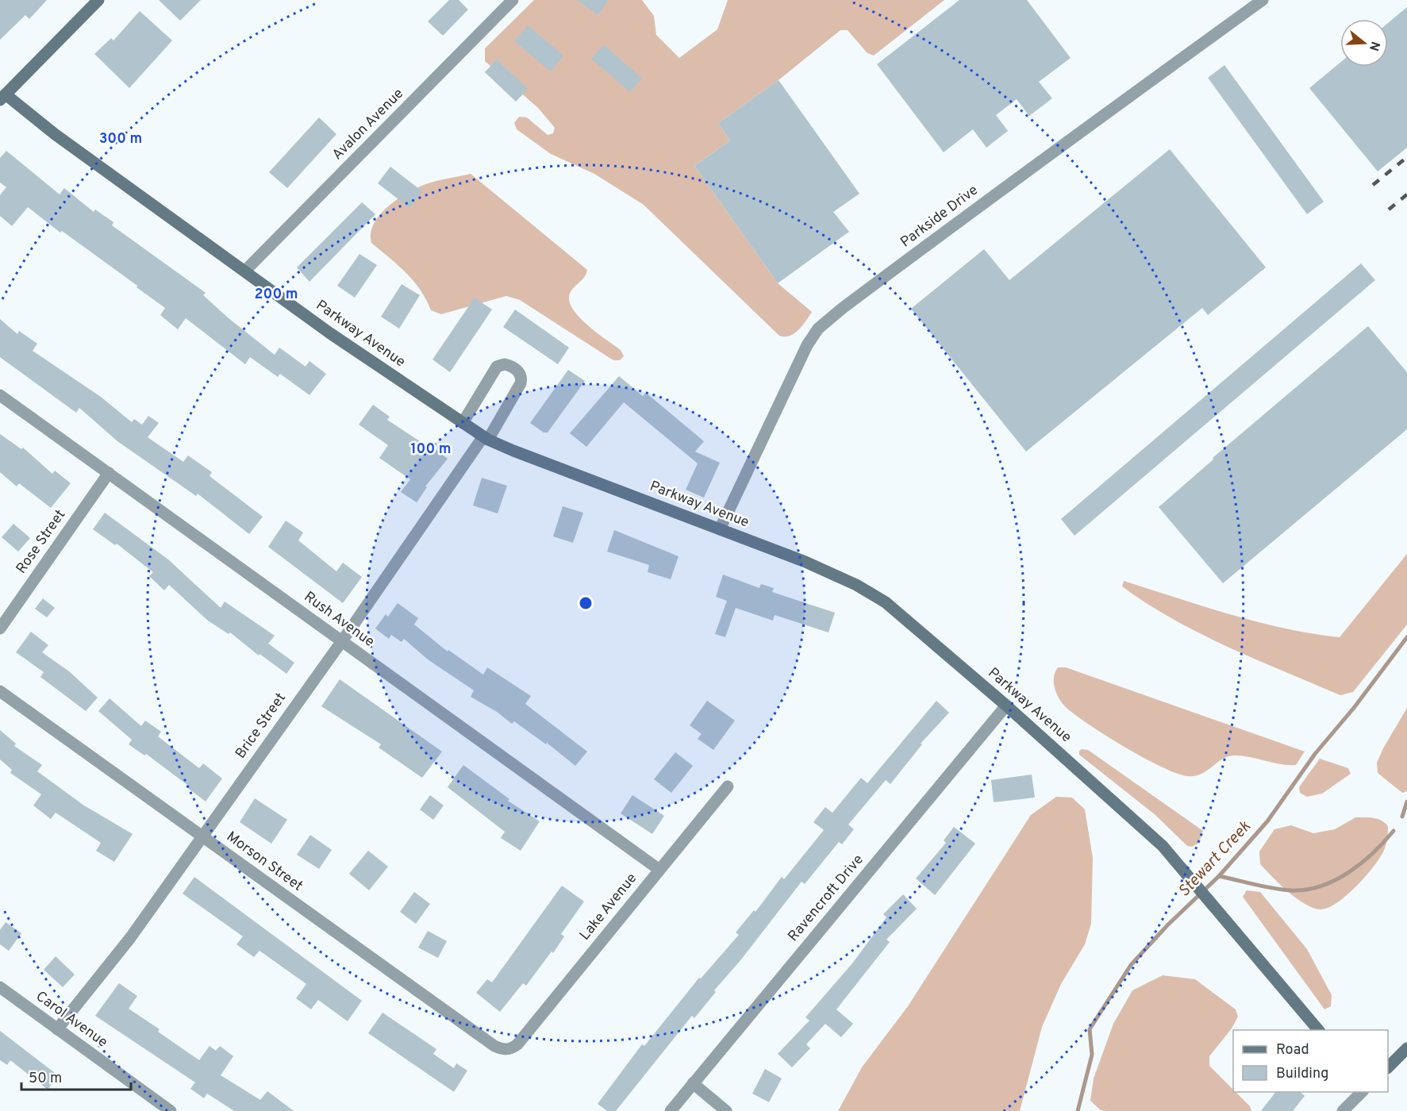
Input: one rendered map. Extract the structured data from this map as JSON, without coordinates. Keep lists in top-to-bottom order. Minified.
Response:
{"streets":{"street":["Avalon Avenue","Parkside Drive","Parkway Avenue","Rose Street","Rush Avenue","Brice Street","Morson Street","Ravencroft Drive","Lake Avenue","Carol Avenue"]},"crossings":[["Avalon Avenue","Parkway Avenue"],["Parkside Drive","Parkway Avenue"],["Parkway Avenue","Brice Street"],["Parkway Avenue","Ravencroft Drive"],["Rose Street","Rush Avenue"],["Rush Avenue","Brice Street"],["Rush Avenue","Lake Avenue"],["Brice Street","Morson Street"],["Brice Street","Carol Avenue"],["Morson Street","Lake Avenue"]],"water":["Stewart Creek"],"legend":["Road","Building"],"scale_bar":"50 m","north":"right","rings":["300 m","200 m","100 m"]}
